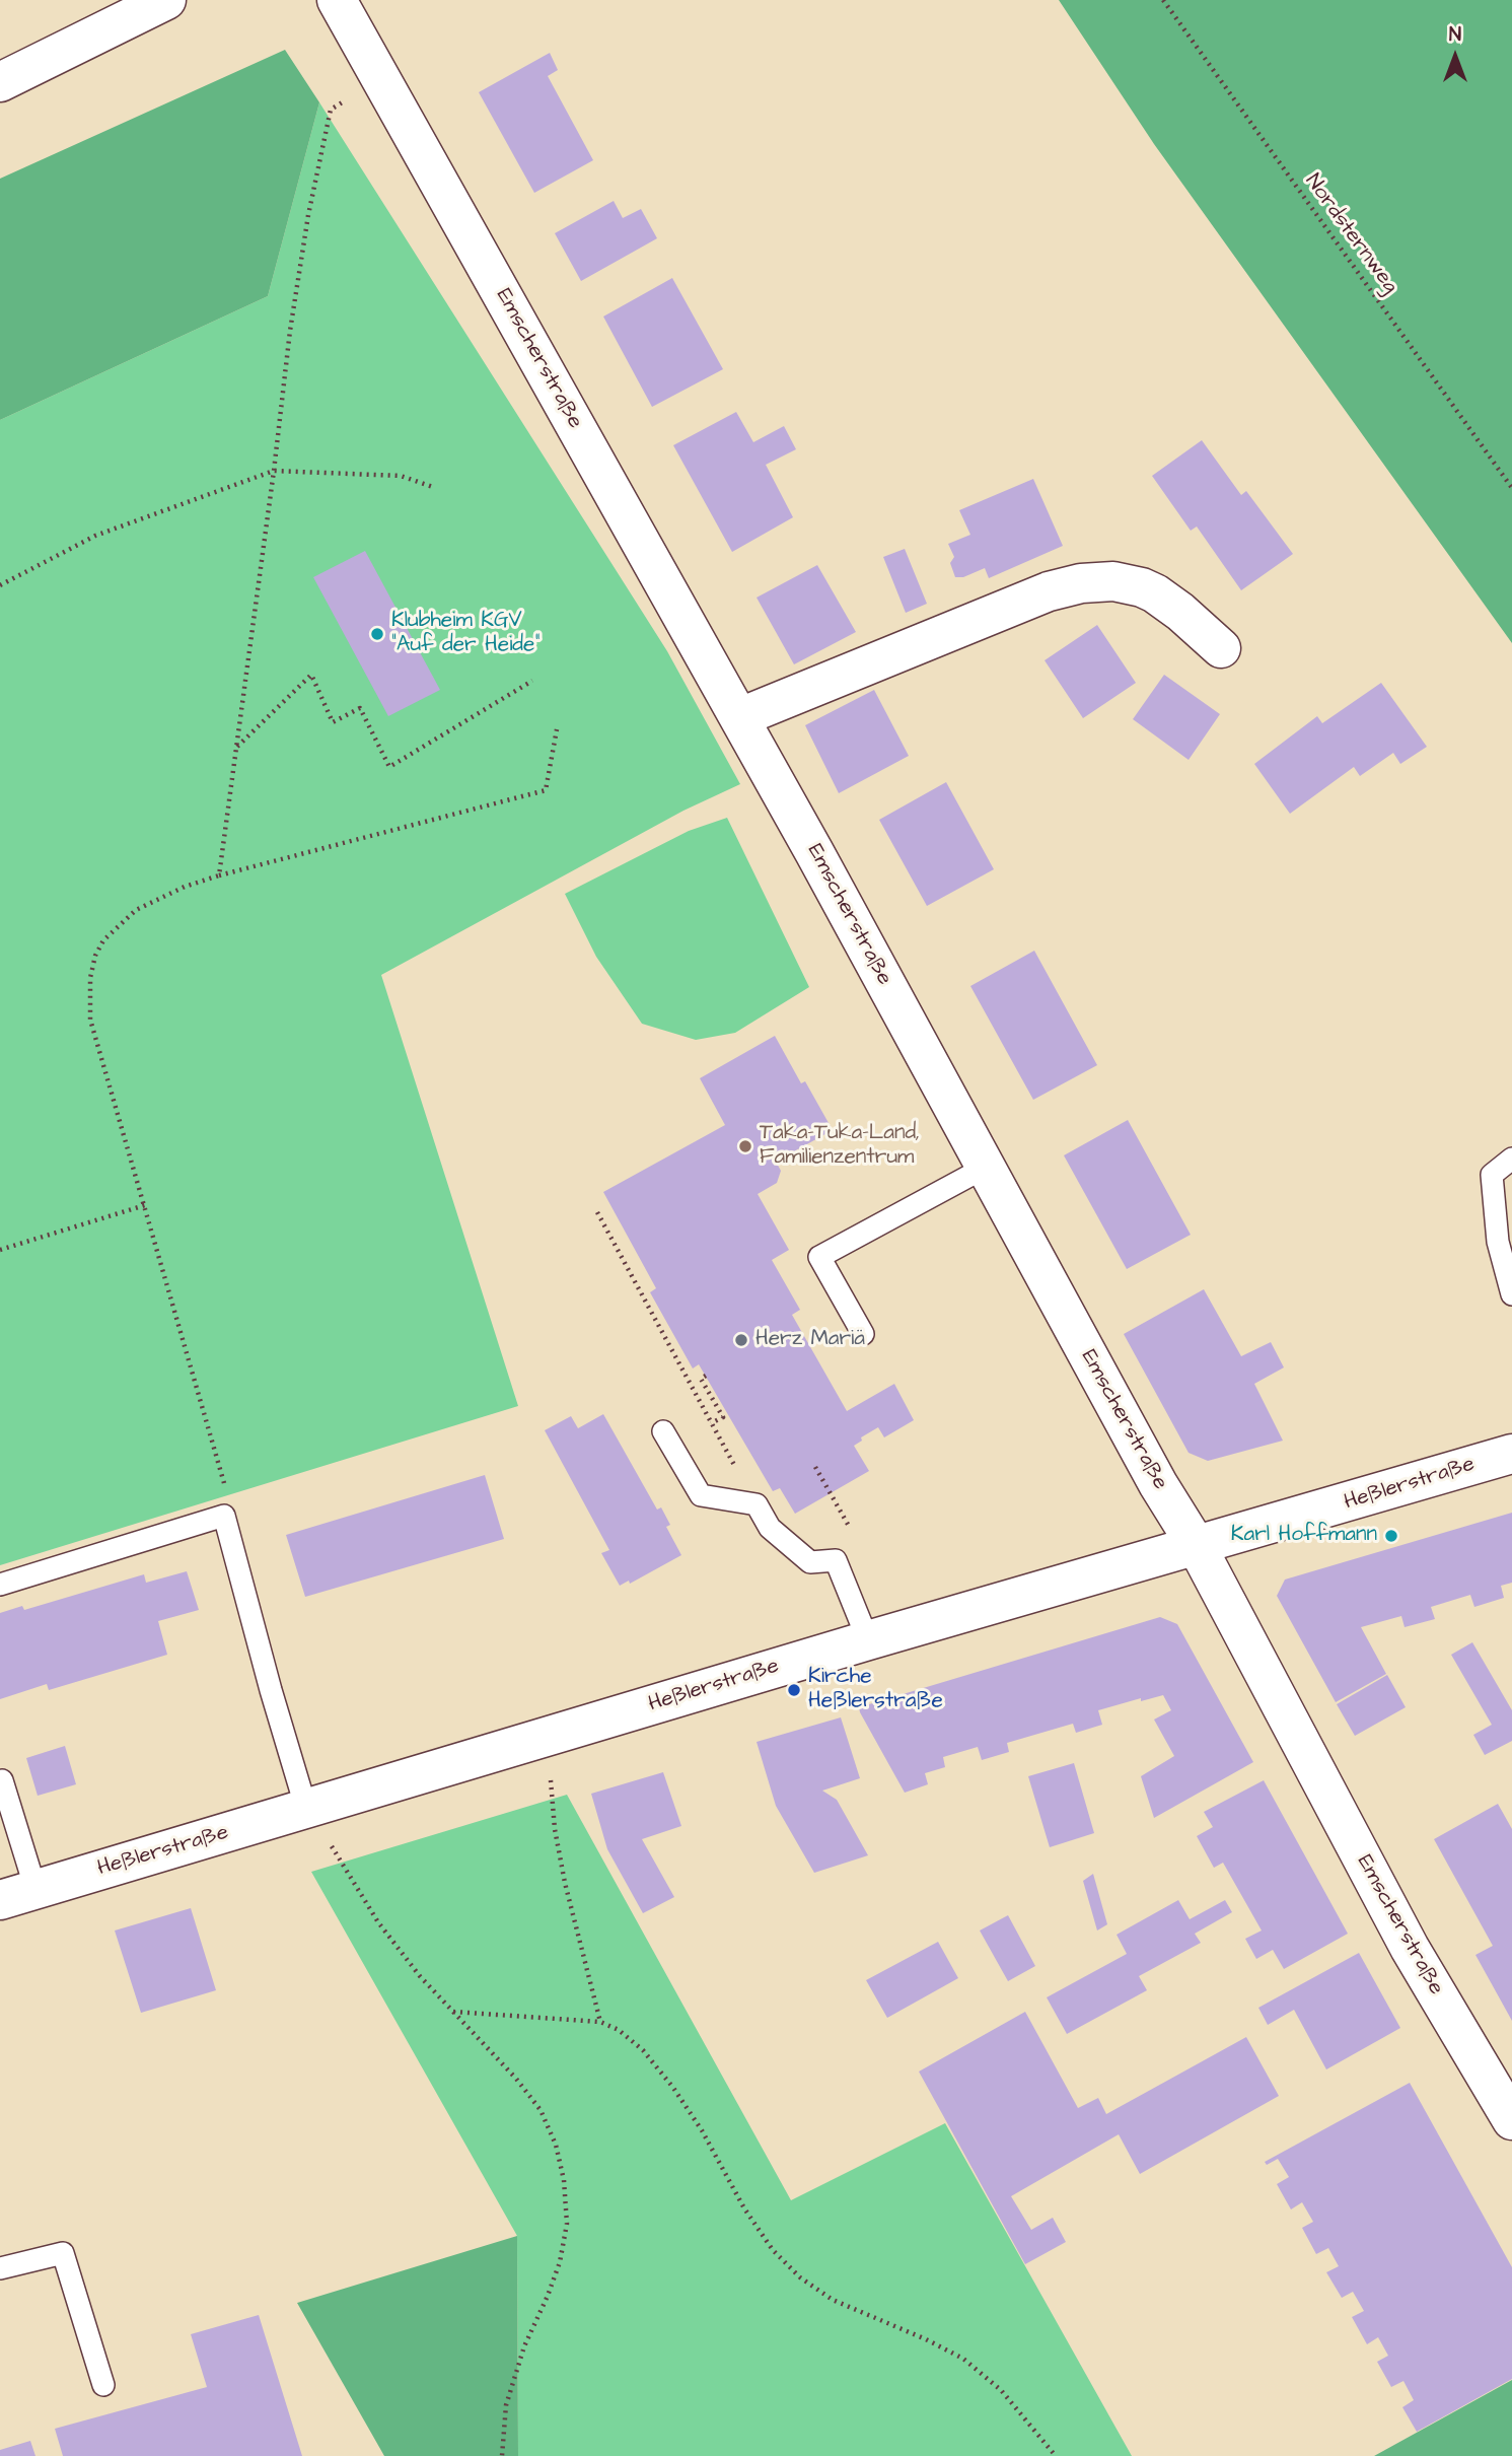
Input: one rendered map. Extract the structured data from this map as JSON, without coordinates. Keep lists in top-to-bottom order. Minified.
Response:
{"streets":{"main road":["Emscherstraße","Heßlerstraße"],"path":["Nordsternweg"]},"crossings":[["Emscherstraße","Heßlerstraße"]],"places":["Klubheim KGV \"Auf der Heide\"","Taka-Tuka-Land, Familienzentrum","Herz Mariä","Karl Hoffmann","Kirche Heßlerstraße"],"north":"top"}
